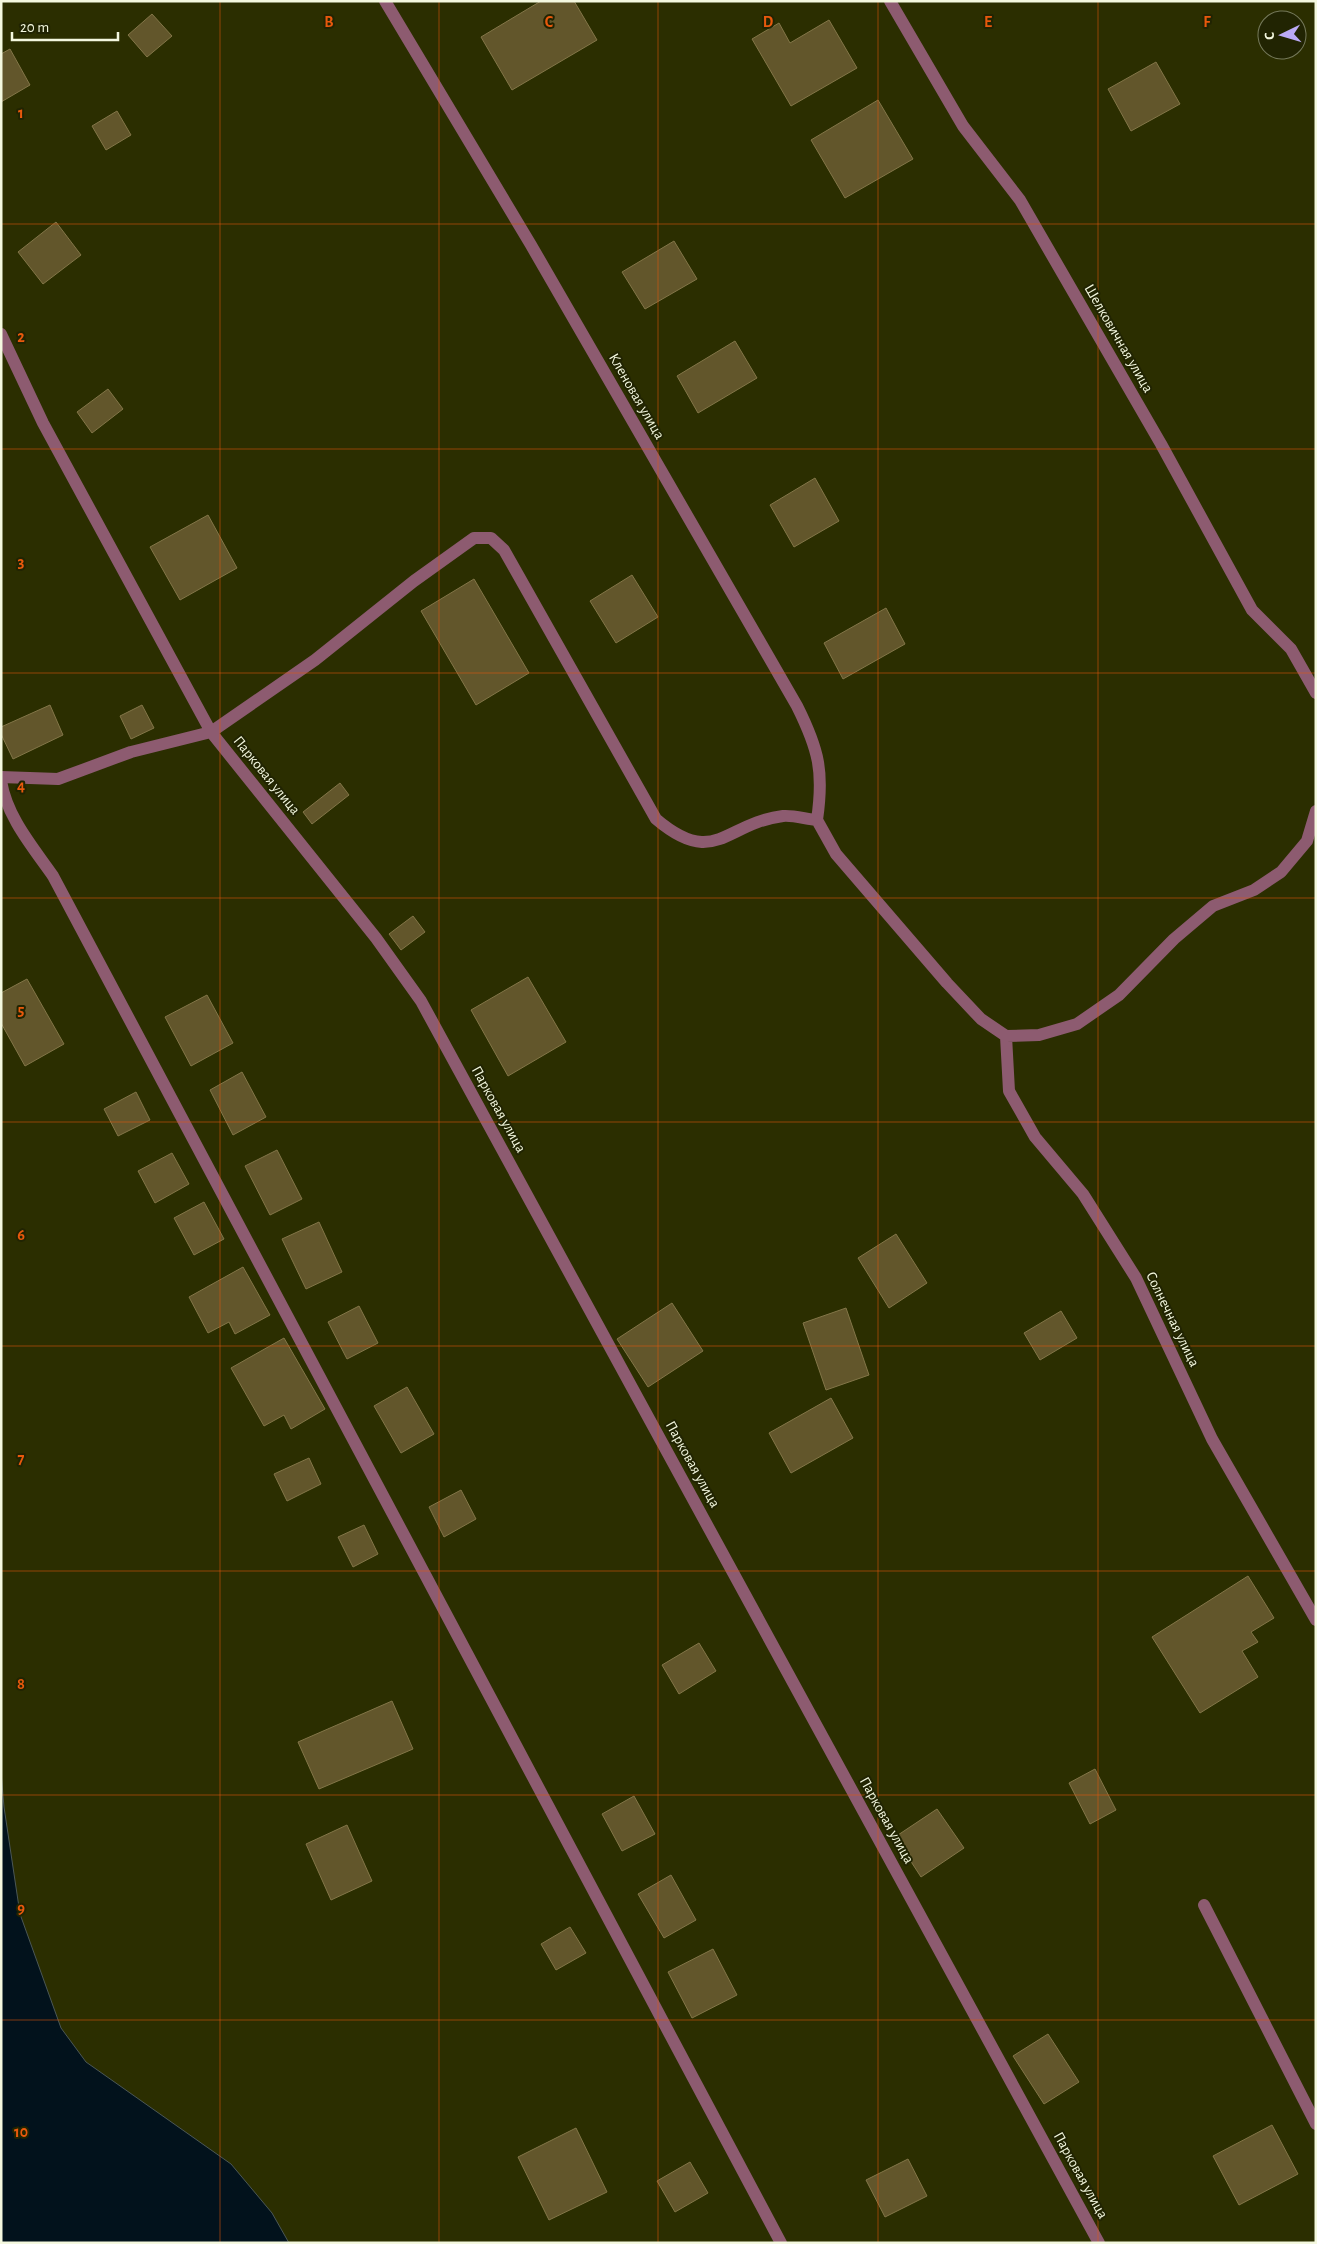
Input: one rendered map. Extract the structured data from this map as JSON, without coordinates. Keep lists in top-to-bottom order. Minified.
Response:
{"streets":{"street":["Шелковичная улица","Кленовая улица","Парковая улица","Солнечная улица"]},"scale_bar":"20 m","north":"left","grid":{"columns":["B","C","D","E","F"],"rows":["1","2","3","4","5","6","7","8","9","10"]}}
